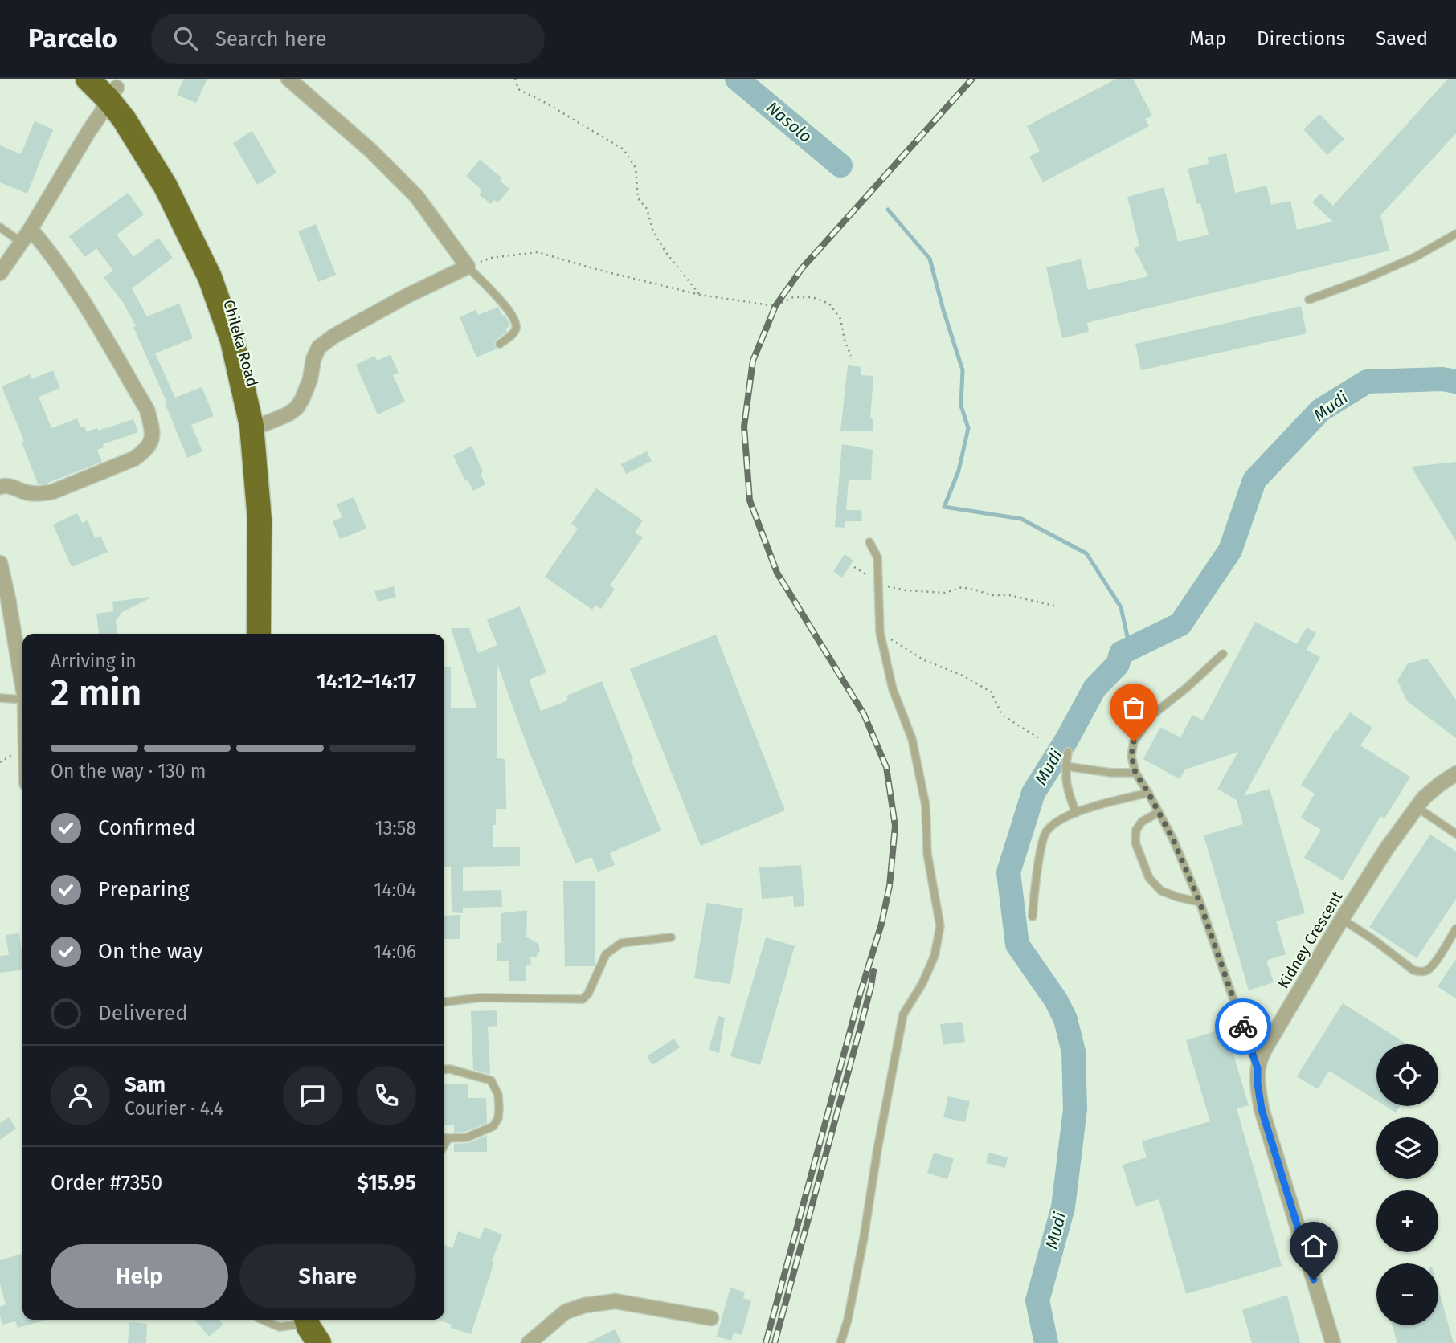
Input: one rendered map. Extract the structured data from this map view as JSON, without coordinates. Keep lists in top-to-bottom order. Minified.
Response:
{"streets":{"highway":["Chileka Road"],"street":["Kidney Crescent"]},"water":["Nasolo","Mudi"],"page":{"header":"Parcelo","search":"Search here","nav":["Map","Directions","Saved"],"heading":["2 min","Arriving in","14:12–14:17"],"panel":["Sam","Courier · 4.4","Order #7350","$15.95"],"bar":"On the way · 130 m","list":[["Confirmed","13:58"],["Preparing","14:04"],["On the way","14:06"],"Delivered"],"map_buttons":["+","−"],"buttons":["Help","Share"]}}
